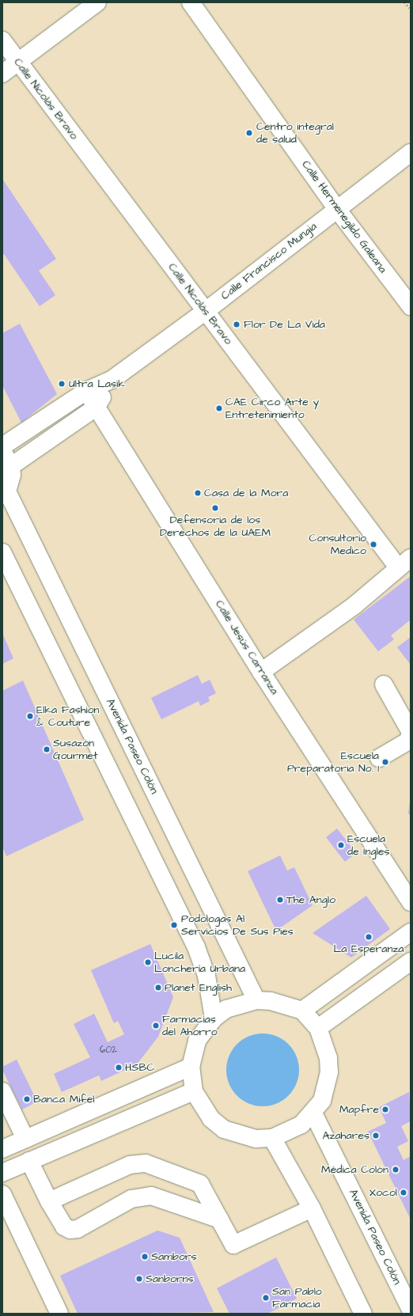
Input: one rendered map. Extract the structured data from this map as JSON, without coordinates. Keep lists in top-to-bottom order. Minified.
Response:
{"streets":{"street":["Calle Nicolás Bravo","Calle Hermenegildo Galeana","Calle Francisco Mungia","Calle Jesús Carranza","Avenida Paseo Colón"]},"crossings":[["Calle Nicolás Bravo","Calle Francisco Mungia"],["Calle Hermenegildo Galeana","Calle Francisco Mungia"],["Calle Francisco Mungia","Calle Jesús Carranza"],["Calle Francisco Mungia","Avenida Paseo Colón"]],"places":["Centro integral de salud","Flor De La Vida","Ultra Lasik","CAE Circo Arte y Entretenimiento","Casa de la Mora","Defensoría de los Derechos de la UAEM","Consultorio Medico","Elka Fashion & Couture","Susazón Gourmet","Escuela Preparatoria No. 1","Escuela de Ingles","The Anglo","Podologas Al Servicios De Sus Pies","La Esperanza","Lucila Lonchería Urbana","Planet English","Farmacias del Ahorro","HSBC","Banca Mifel","Mapfre","Azahares","Médica Colón","Xocol","Sambors","Sanborns","San Pablo Farmacia"],"house_numbers":["602"]}
